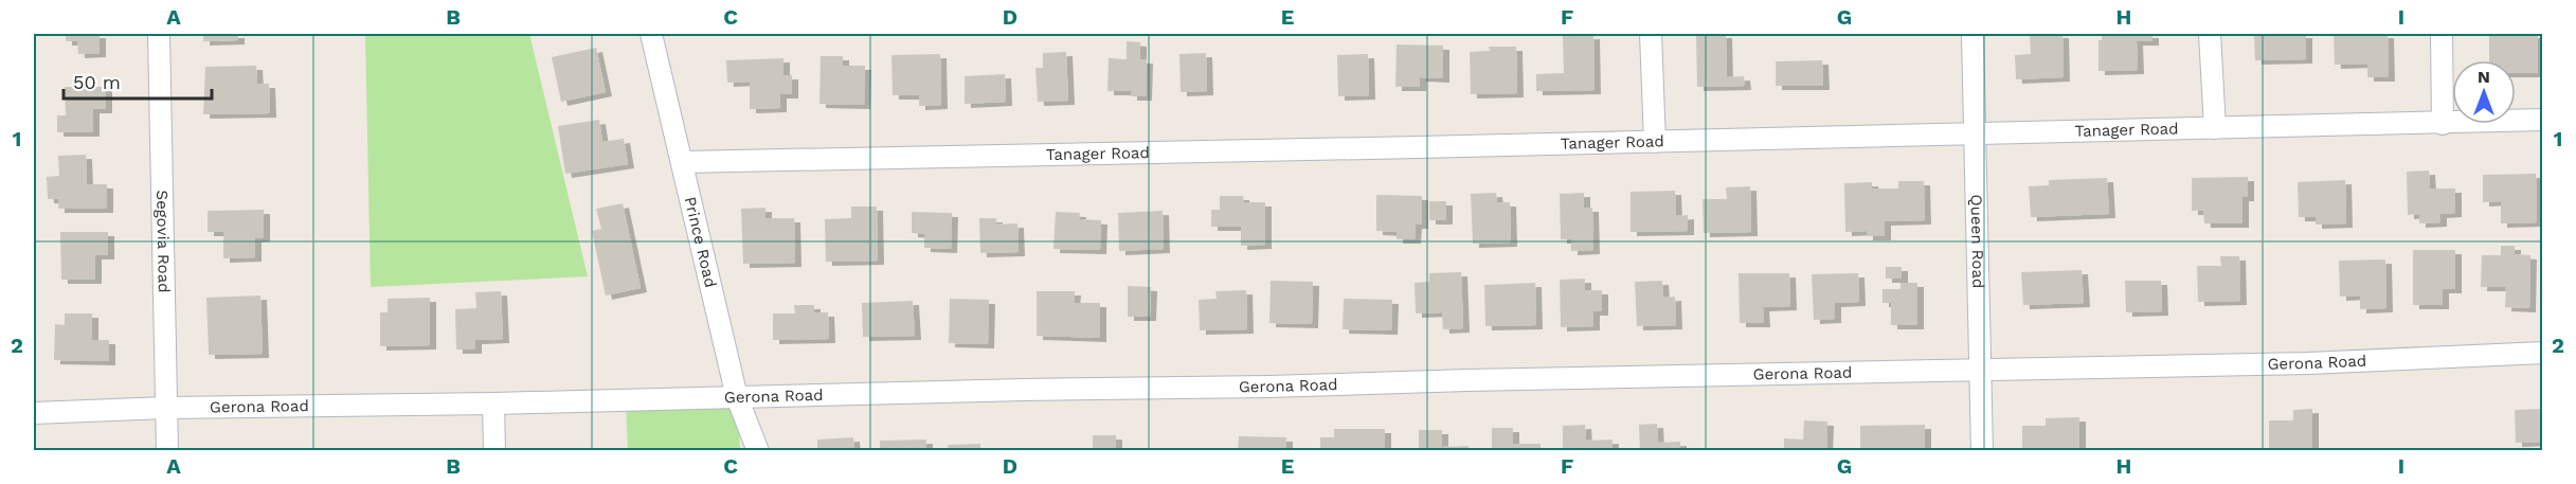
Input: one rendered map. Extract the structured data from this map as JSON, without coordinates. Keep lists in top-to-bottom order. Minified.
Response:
{"streets":{"street":["Tanager Road","Segovia Road","Queen Road","Prince Road","Gerona Road"]},"crossings":[["Tanager Road","Queen Road"],["Tanager Road","Prince Road"],["Segovia Road","Gerona Road"],["Queen Road","Gerona Road"],["Prince Road","Gerona Road"]],"scale_bar":"50 m","north":"top","grid":{"columns":["A","B","C","D","E","F","G","H","I"],"rows":["1","2"]}}
